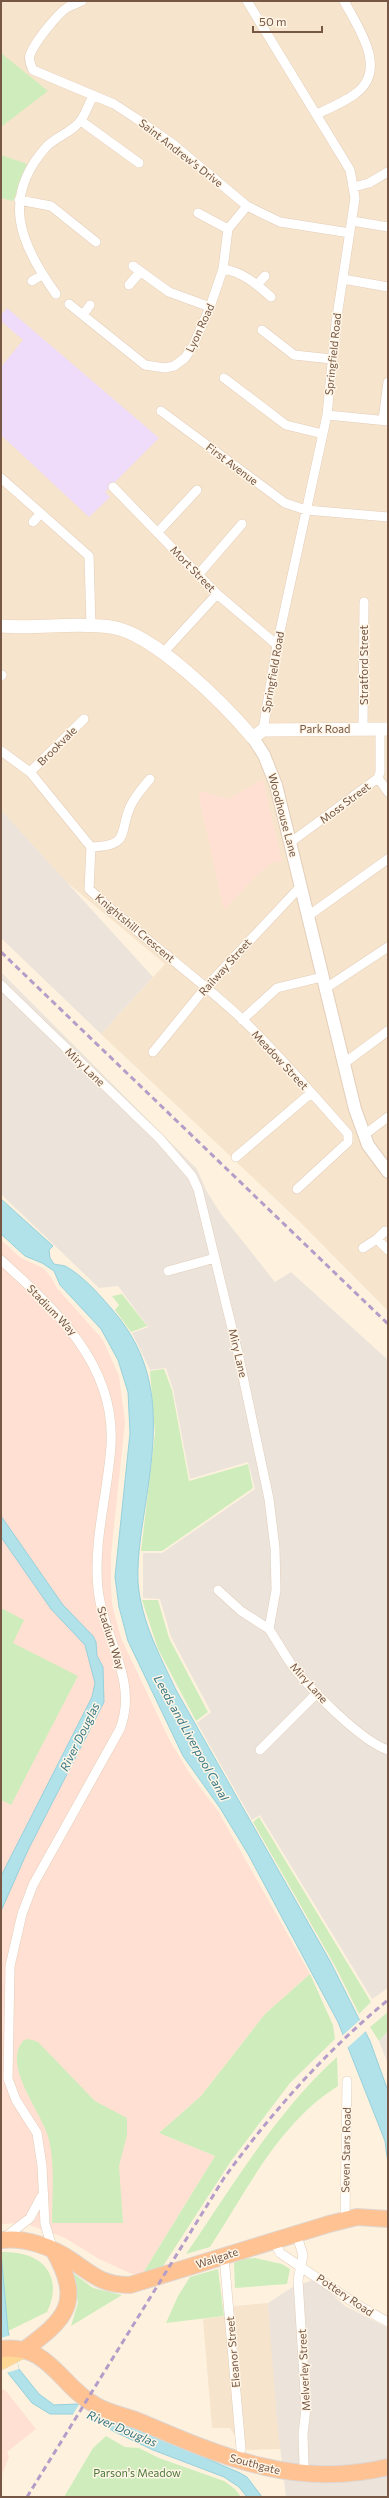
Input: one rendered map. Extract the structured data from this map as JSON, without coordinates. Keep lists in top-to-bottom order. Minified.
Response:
{"streets":{"highway":["Wallgate","Southgate"],"main road":["Park Road","Woodhouse Lane"],"street":["Saint Andrew's Drive","Lyon Road","Springfield Road","First Avenue","Mort Street","Stratford Street","Brookvale","Moss Street","Knightshill Crescent","Railway Street","Meadow Street","Miry Lane","Stadium Way","Seven Stars Road","Pottery Road","Eleanor Street","Melverley Street"]},"crossings":[["Saint Andrew's Drive","Springfield Road"],["Springfield Road","First Avenue"],["Springfield Road","Mort Street"],["Springfield Road","Park Road"],["Springfield Road","Woodhouse Lane"],["Stratford Street","Park Road"],["Park Road","Moss Street"],["Park Road","Woodhouse Lane"],["Moss Street","Woodhouse Lane"],["Woodhouse Lane","Railway Street"],["Knightshill Crescent","Railway Street"],["Knightshill Crescent","Meadow Street"],["Railway Street","Meadow Street"],["Stadium Way","Wallgate"],["Seven Stars Road","Wallgate"],["Wallgate","Pottery Road"],["Wallgate","Eleanor Street"],["Pottery Road","Melverley Street"],["Melverley Street","Southgate"]],"water":["River Douglas","Leeds and Liverpool Canal"],"parks":["Parson's Meadow"],"scale_bar":"50 m"}
